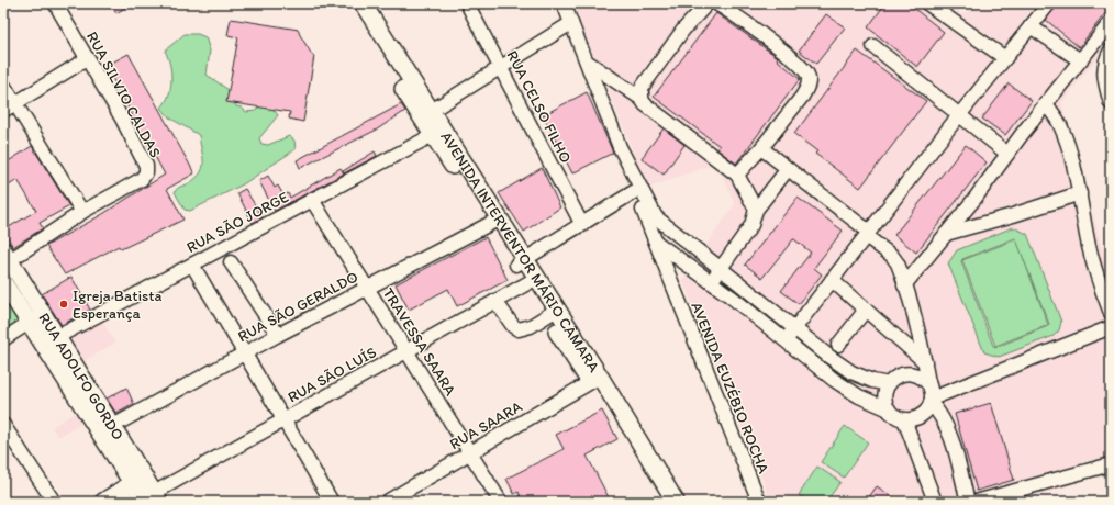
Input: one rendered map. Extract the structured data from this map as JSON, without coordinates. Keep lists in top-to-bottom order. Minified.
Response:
{"streets":{"main road":["AVENIDA INTERVENTOR MÁRIO CÂMARA","RUA ADOLFO GORDO"],"street":["RUA SILVIO CALDAS","RUA CELSO FILHO","RUA SÃO JORGE","RUA SÃO GERALDO","TRAVESSA SAARA","RUA SÃO LUÍS","AVENIDA EUZÉBIO ROCHA","RUA SAARA"]},"crossings":[["RUA SÃO JORGE","AVENIDA INTERVENTOR MÁRIO CÂMARA"],["RUA SÃO JORGE","TRAVESSA SAARA"],["RUA SÃO JORGE","RUA ADOLFO GORDO"],["AVENIDA INTERVENTOR MÁRIO CÂMARA","RUA SÃO GERALDO"],["AVENIDA INTERVENTOR MÁRIO CÂMARA","RUA SÃO LUÍS"],["AVENIDA INTERVENTOR MÁRIO CÂMARA","RUA SAARA"],["RUA SÃO GERALDO","TRAVESSA SAARA"],["RUA SÃO GERALDO","RUA ADOLFO GORDO"],["TRAVESSA SAARA","RUA SÃO LUÍS"],["TRAVESSA SAARA","RUA SAARA"],["RUA SÃO LUÍS","RUA ADOLFO GORDO"]],"places":["Igreja Batista Esperança"]}
